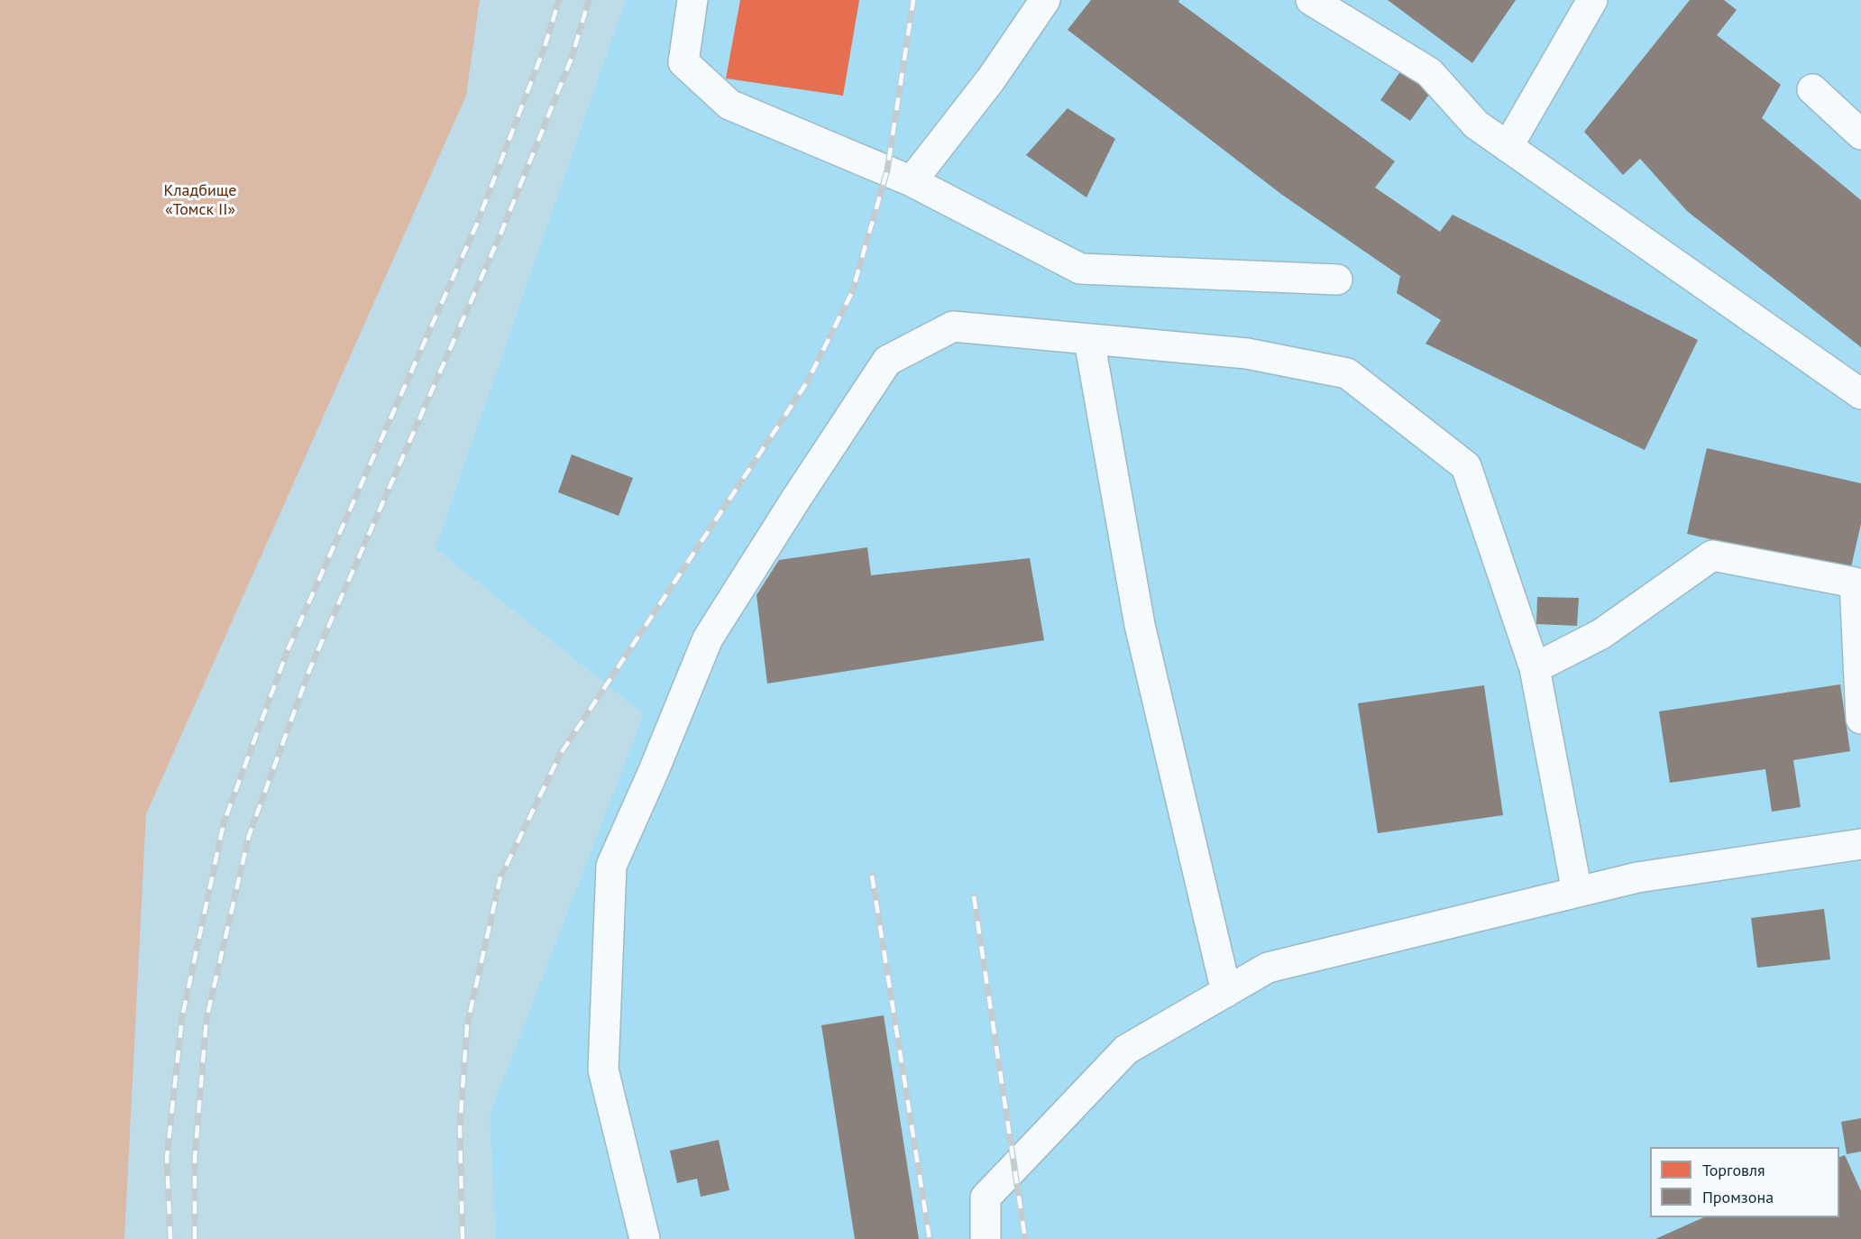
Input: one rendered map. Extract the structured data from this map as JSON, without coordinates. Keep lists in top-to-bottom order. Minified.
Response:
{"parks":["Кладбище «Томск II»"],"legend":["Торговля","Промзона"]}
